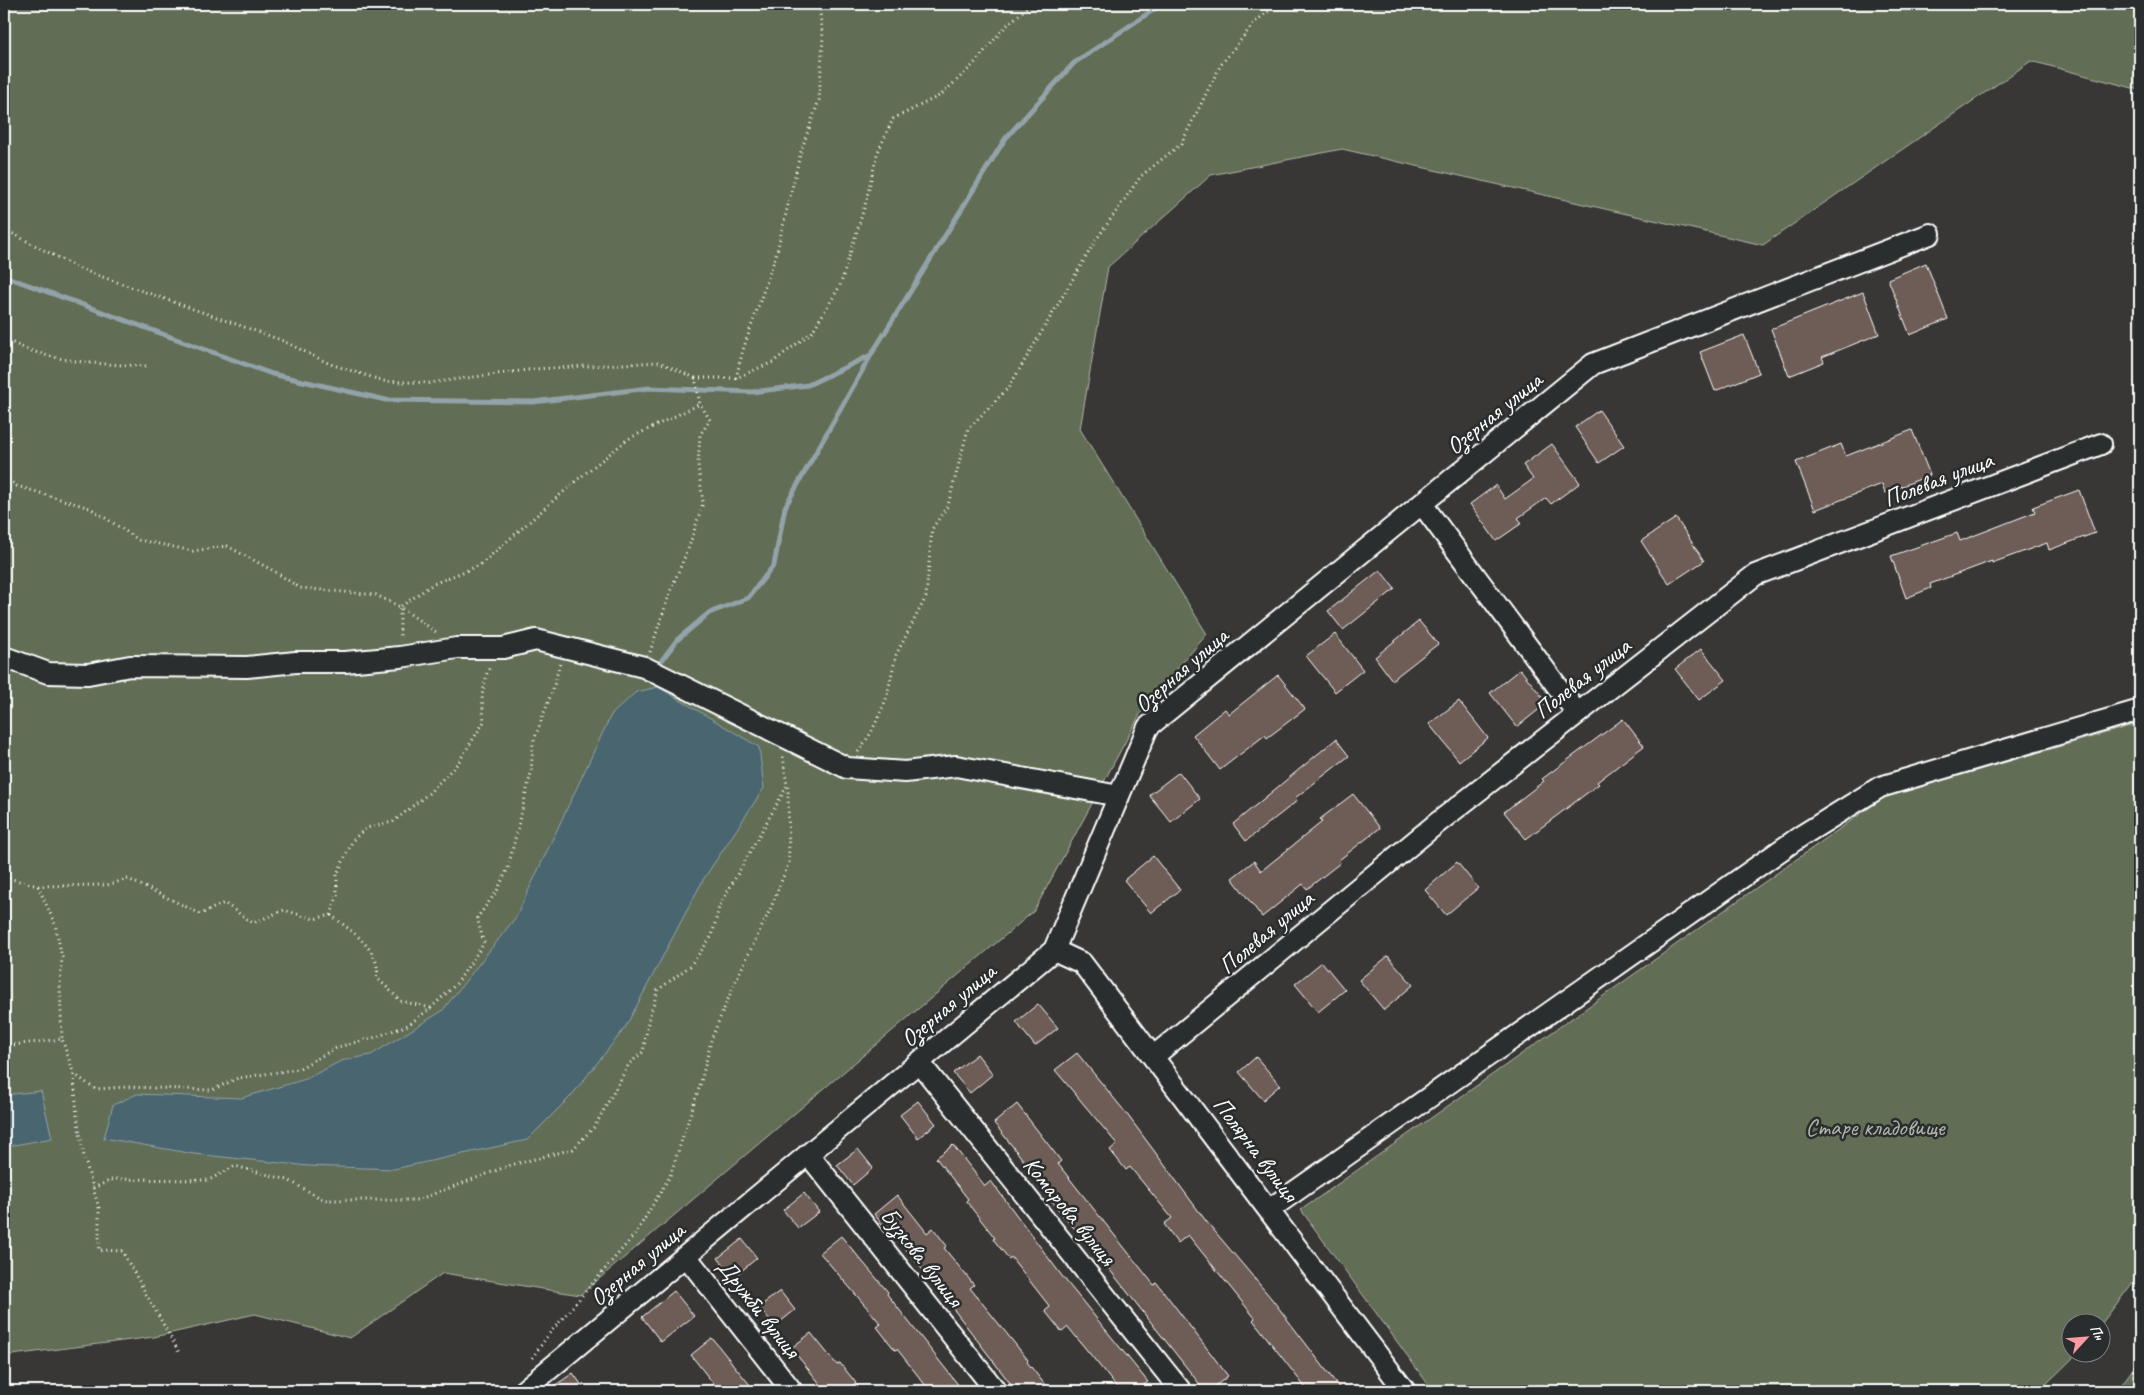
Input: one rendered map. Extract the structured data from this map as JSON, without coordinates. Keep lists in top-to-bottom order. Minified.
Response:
{"streets":{"street":["Озерная улица","Полевая улица","Полярна вулиця","Комарова вулиця","Бузкова вулиця","Дружби вулиця"]},"crossings":[["Озерная улица","Полярна вулиця"],["Озерная улица","Комарова вулиця"],["Озерная улица","Бузкова вулиця"],["Озерная улица","Дружби вулиця"],["Полевая улица","Полярна вулиця"]],"parks":["Старе кладовище"],"north":"top right"}
